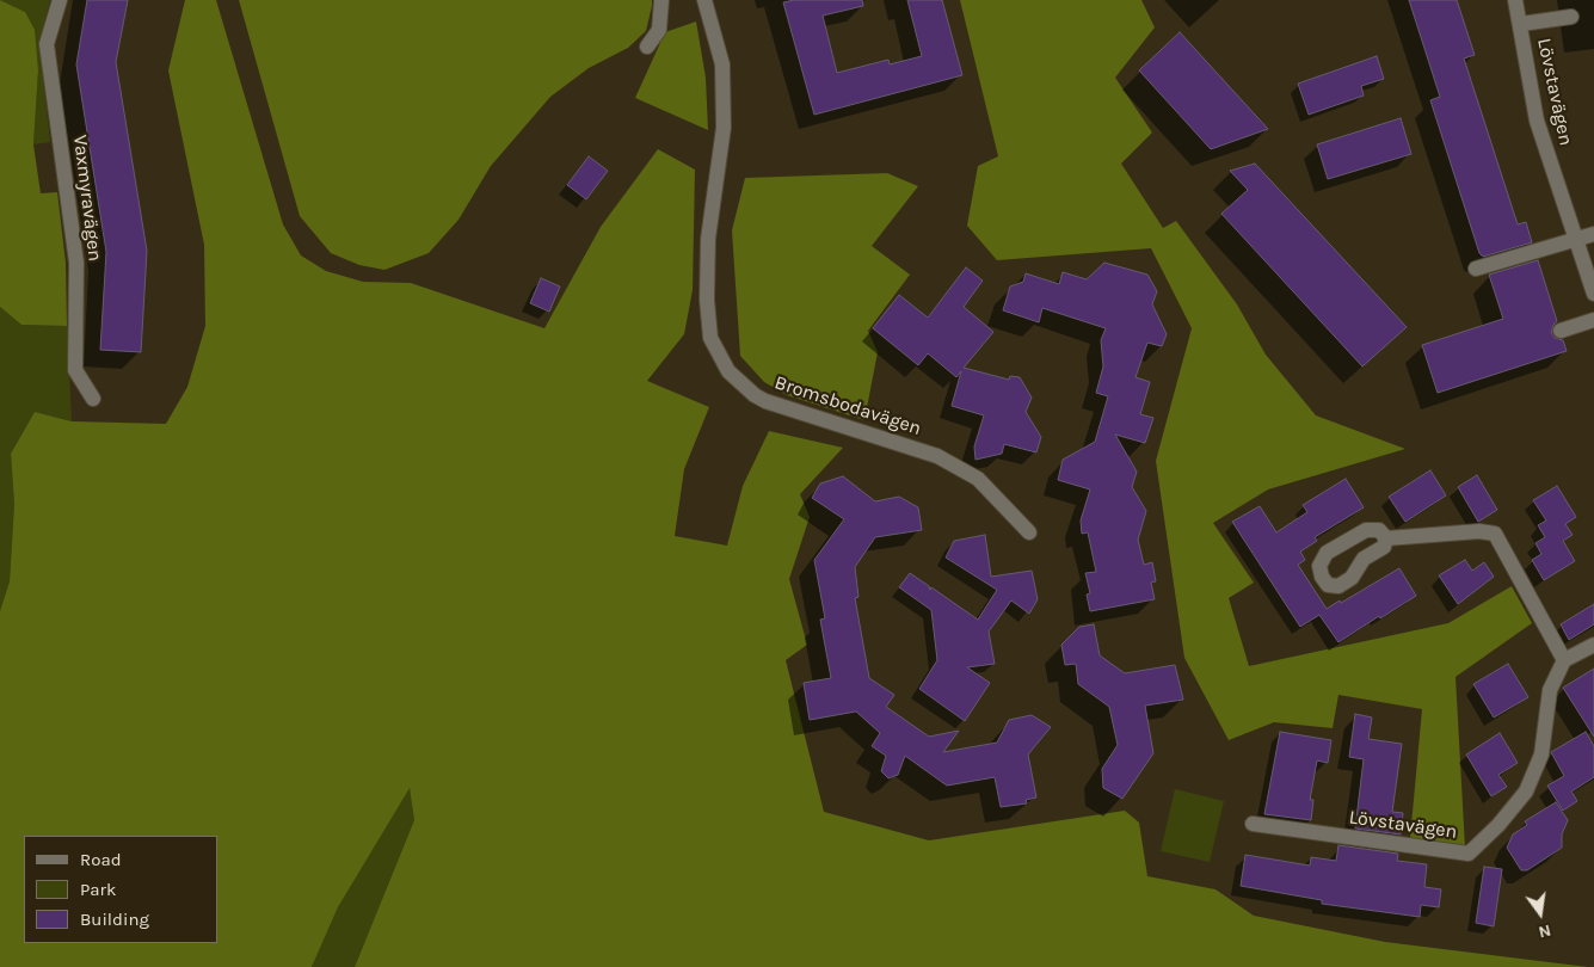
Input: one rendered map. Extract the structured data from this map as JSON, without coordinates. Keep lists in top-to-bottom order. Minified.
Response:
{"streets":{"street":["Lövstavägen","Vaxmyravägen","Bromsbodavägen"]},"legend":["Road","Park","Building"],"north":"bottom"}
